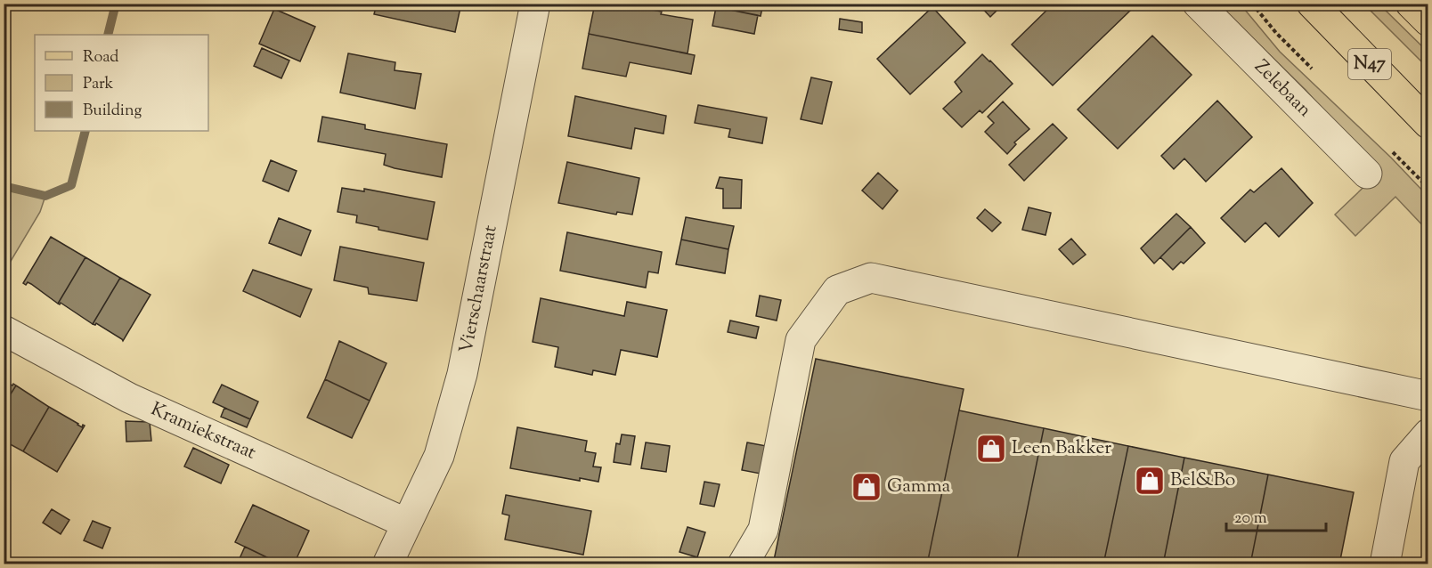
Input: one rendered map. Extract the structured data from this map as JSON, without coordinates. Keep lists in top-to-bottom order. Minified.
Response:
{"streets":{"main road":["N47"],"street":["Zelebaan","Vierschaarstraat","Kramiekstraat"]},"crossings":[["Vierschaarstraat","Kramiekstraat"]],"places":{"shop":["Leen Bakker","Bel&Bo","Gamma"]},"legend":["Road","Park","Building"],"scale_bar":"20 m"}
